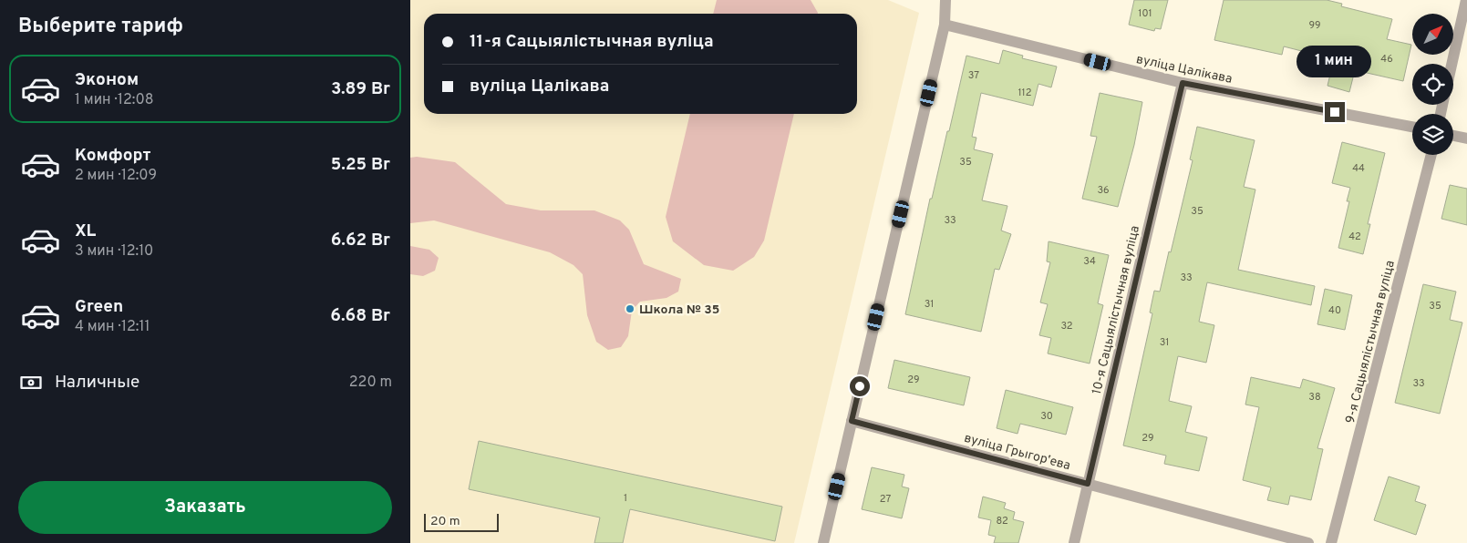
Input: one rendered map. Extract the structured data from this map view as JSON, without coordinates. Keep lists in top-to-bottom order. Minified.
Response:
{"streets":{"street":["вуліца Цалікава","10-я Сацыялістычная вуліца","9-я Сацыялістычная вуліца","вуліца Грыгорʼева"]},"crossings":[["вуліца Цалікава","10-я Сацыялістычная вуліца"],["10-я Сацыялістычная вуліца","вуліца Грыгорʼева"]],"places":["Школа № 35"],"house_numbers":["101","99","46","37","112","35","44","36","35","33","42","34","33","31","35","40","32","31","29","33","38","30","29","1","27","82"],"scale_bar":"20 m","north":"top right","page":{"heading":"Выберите тариф","banner":["11-я Сацыялістычная вуліца","вуліца Цалікава"],"bubble":"1 мин","list":[{"name":"Эконом","note":"1 мин · 12:08","value":"3.89 Br"},{"name":"Комфорт","note":"2 мин · 12:09","value":"5.25 Br"},{"name":"XL","note":"3 мин · 12:10","value":"6.62 Br"},{"name":"Green","note":"4 мин · 12:11","value":"6.68 Br"}],"pay":["Наличные","220 m"],"buttons":"Заказать","scale":"20 m"}}
